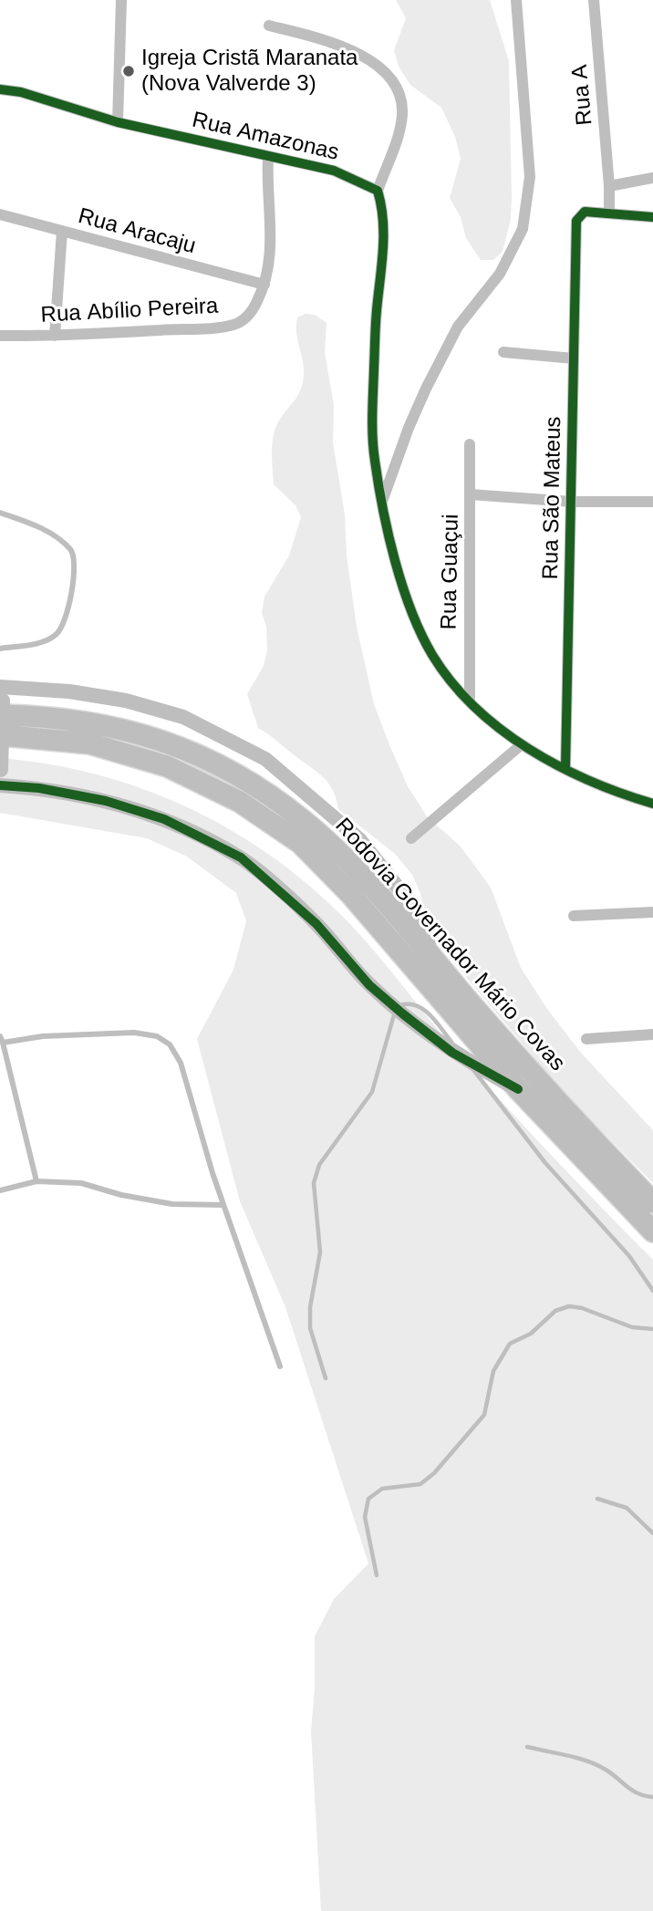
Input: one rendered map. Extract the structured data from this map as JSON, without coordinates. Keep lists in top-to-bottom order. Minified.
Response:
{"streets":{"highway":["Rodovia Governador Mário Covas"],"street":["Rua A","Rua Amazonas","Rua Aracaju","Rua Abílio Pereira","Rua São Mateus","Rua Guaçui"]},"crossings":[["Rua A","Rua São Mateus"],["Rua Amazonas","Rua Abílio Pereira"],["Rua Aracaju","Rua Abílio Pereira"]],"places":["Igreja Cristã Maranata (Nova Valverde 3)"]}
